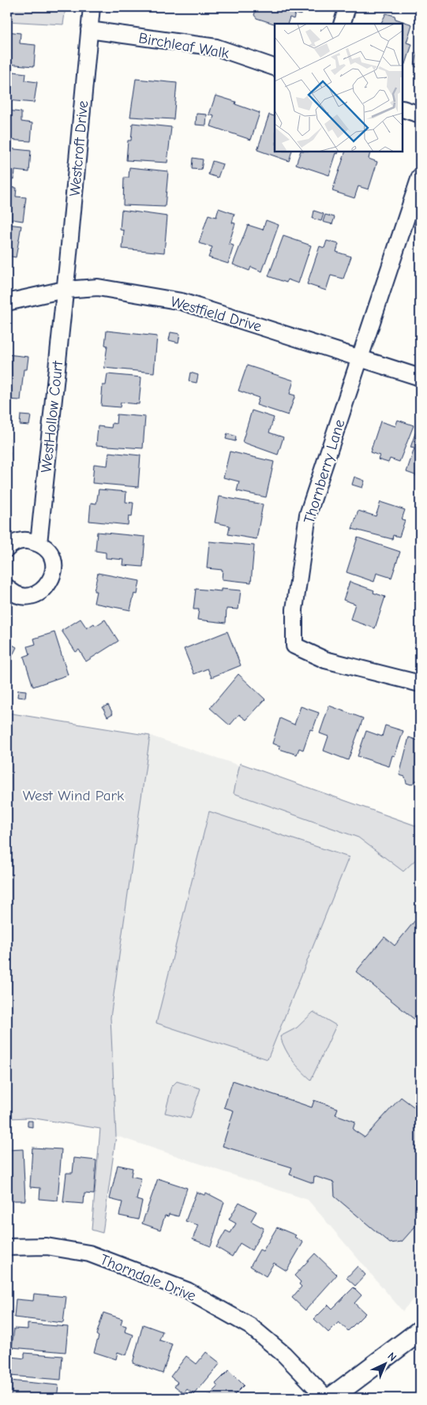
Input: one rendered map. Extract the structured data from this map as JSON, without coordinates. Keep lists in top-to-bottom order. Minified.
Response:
{"streets":{"street":["Birchleaf Walk","Westcroft Drive","Westfield Drive","WestHollow Court","Thornberry Lane","Thorndale Drive"]},"crossings":[["Birchleaf Walk","Westcroft Drive"],["Westcroft Drive","Westfield Drive"],["Westcroft Drive","WestHollow Court"],["Westfield Drive","WestHollow Court"],["Westfield Drive","Thornberry Lane"]],"parks":["West Wind Park"],"north":"top right"}
